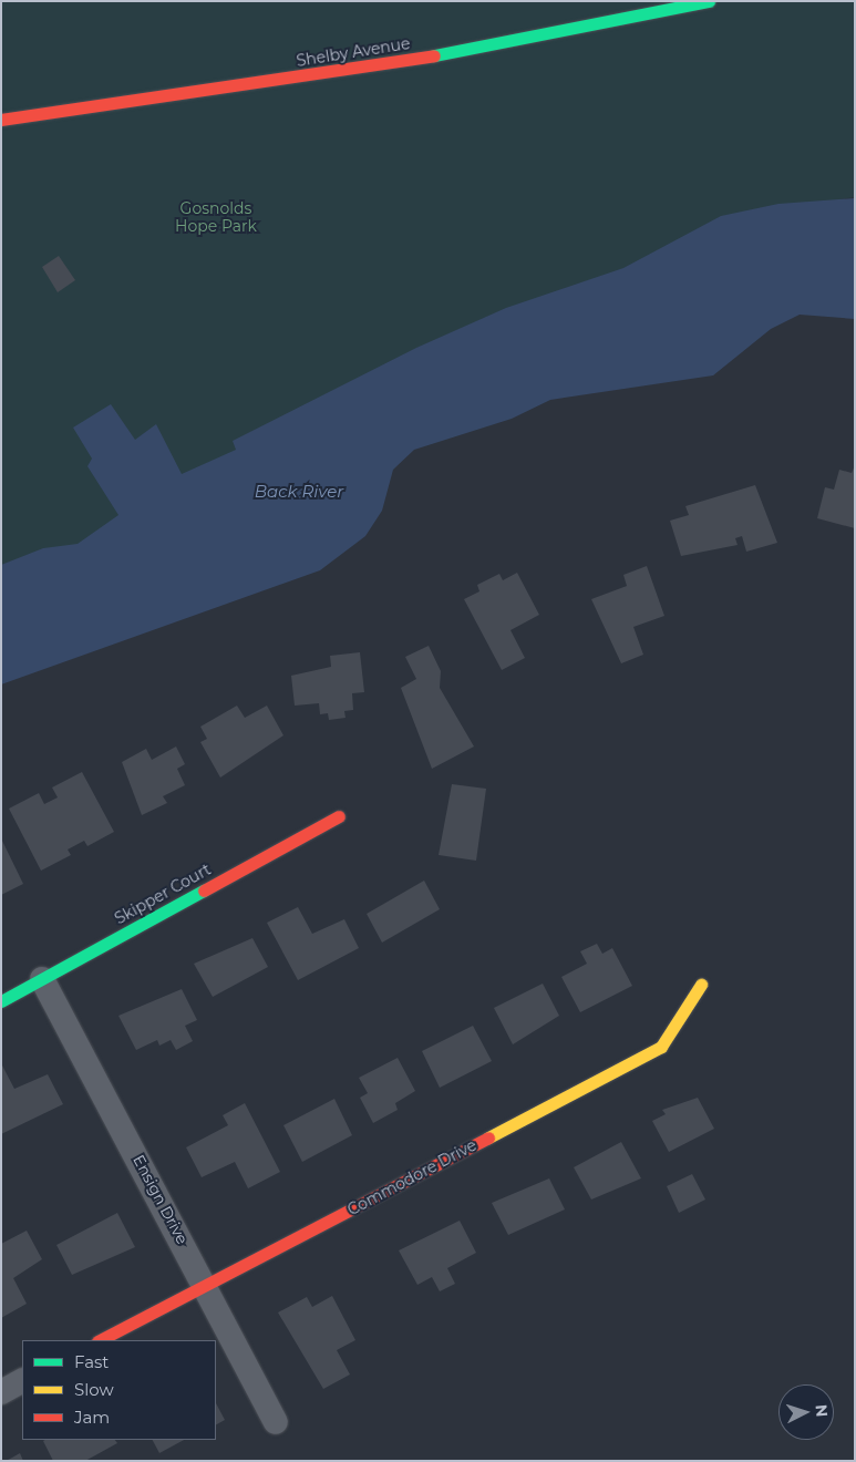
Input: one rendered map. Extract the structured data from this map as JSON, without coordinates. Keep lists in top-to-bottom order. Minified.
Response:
{"streets":{"street":["Shelby Avenue","Skipper Court","Commodore Drive","Ensign Drive"]},"crossings":[["Skipper Court","Ensign Drive"],["Commodore Drive","Ensign Drive"]],"water":["Back River"],"parks":["Gosnolds Hope Park"],"legend":["Fast","Slow","Jam"],"north":"right"}
